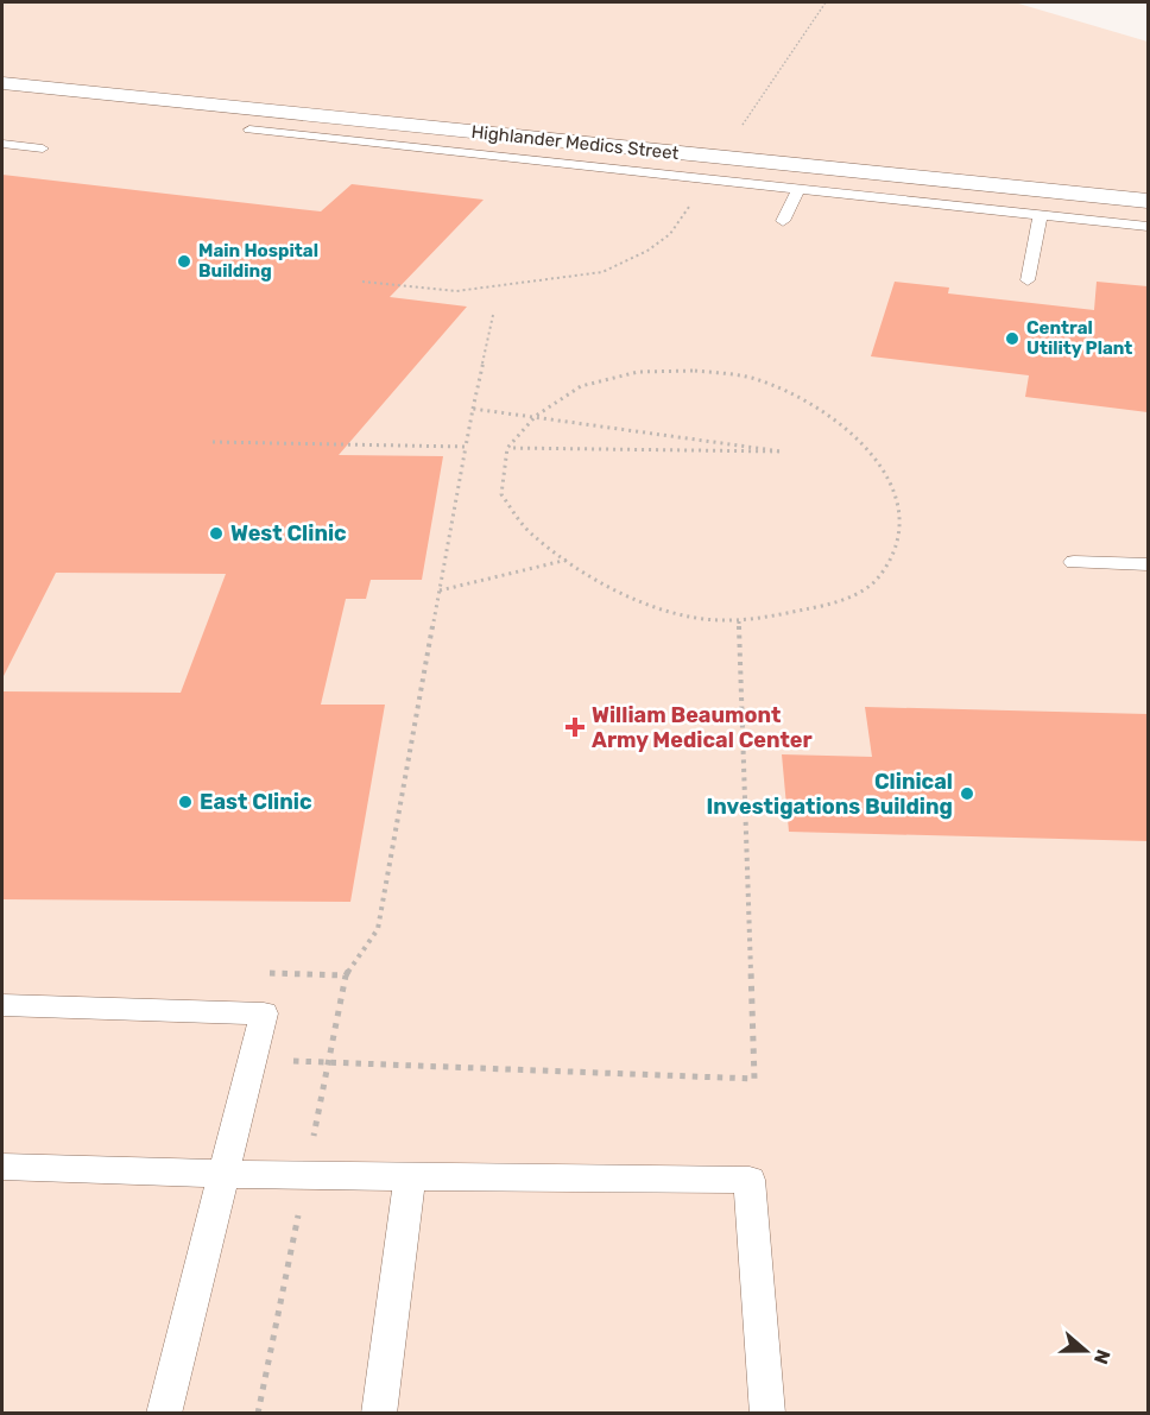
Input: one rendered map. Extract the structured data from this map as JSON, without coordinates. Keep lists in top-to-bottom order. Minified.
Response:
{"streets":{"street":["Highlander Medics Street"]},"places":{"other":["Main Hospital Building","Central Utility Plant","West Clinic","Clinical Investigations Building","East Clinic"],"health":["William Beaumont Army Medical Center"]},"north":"right"}
